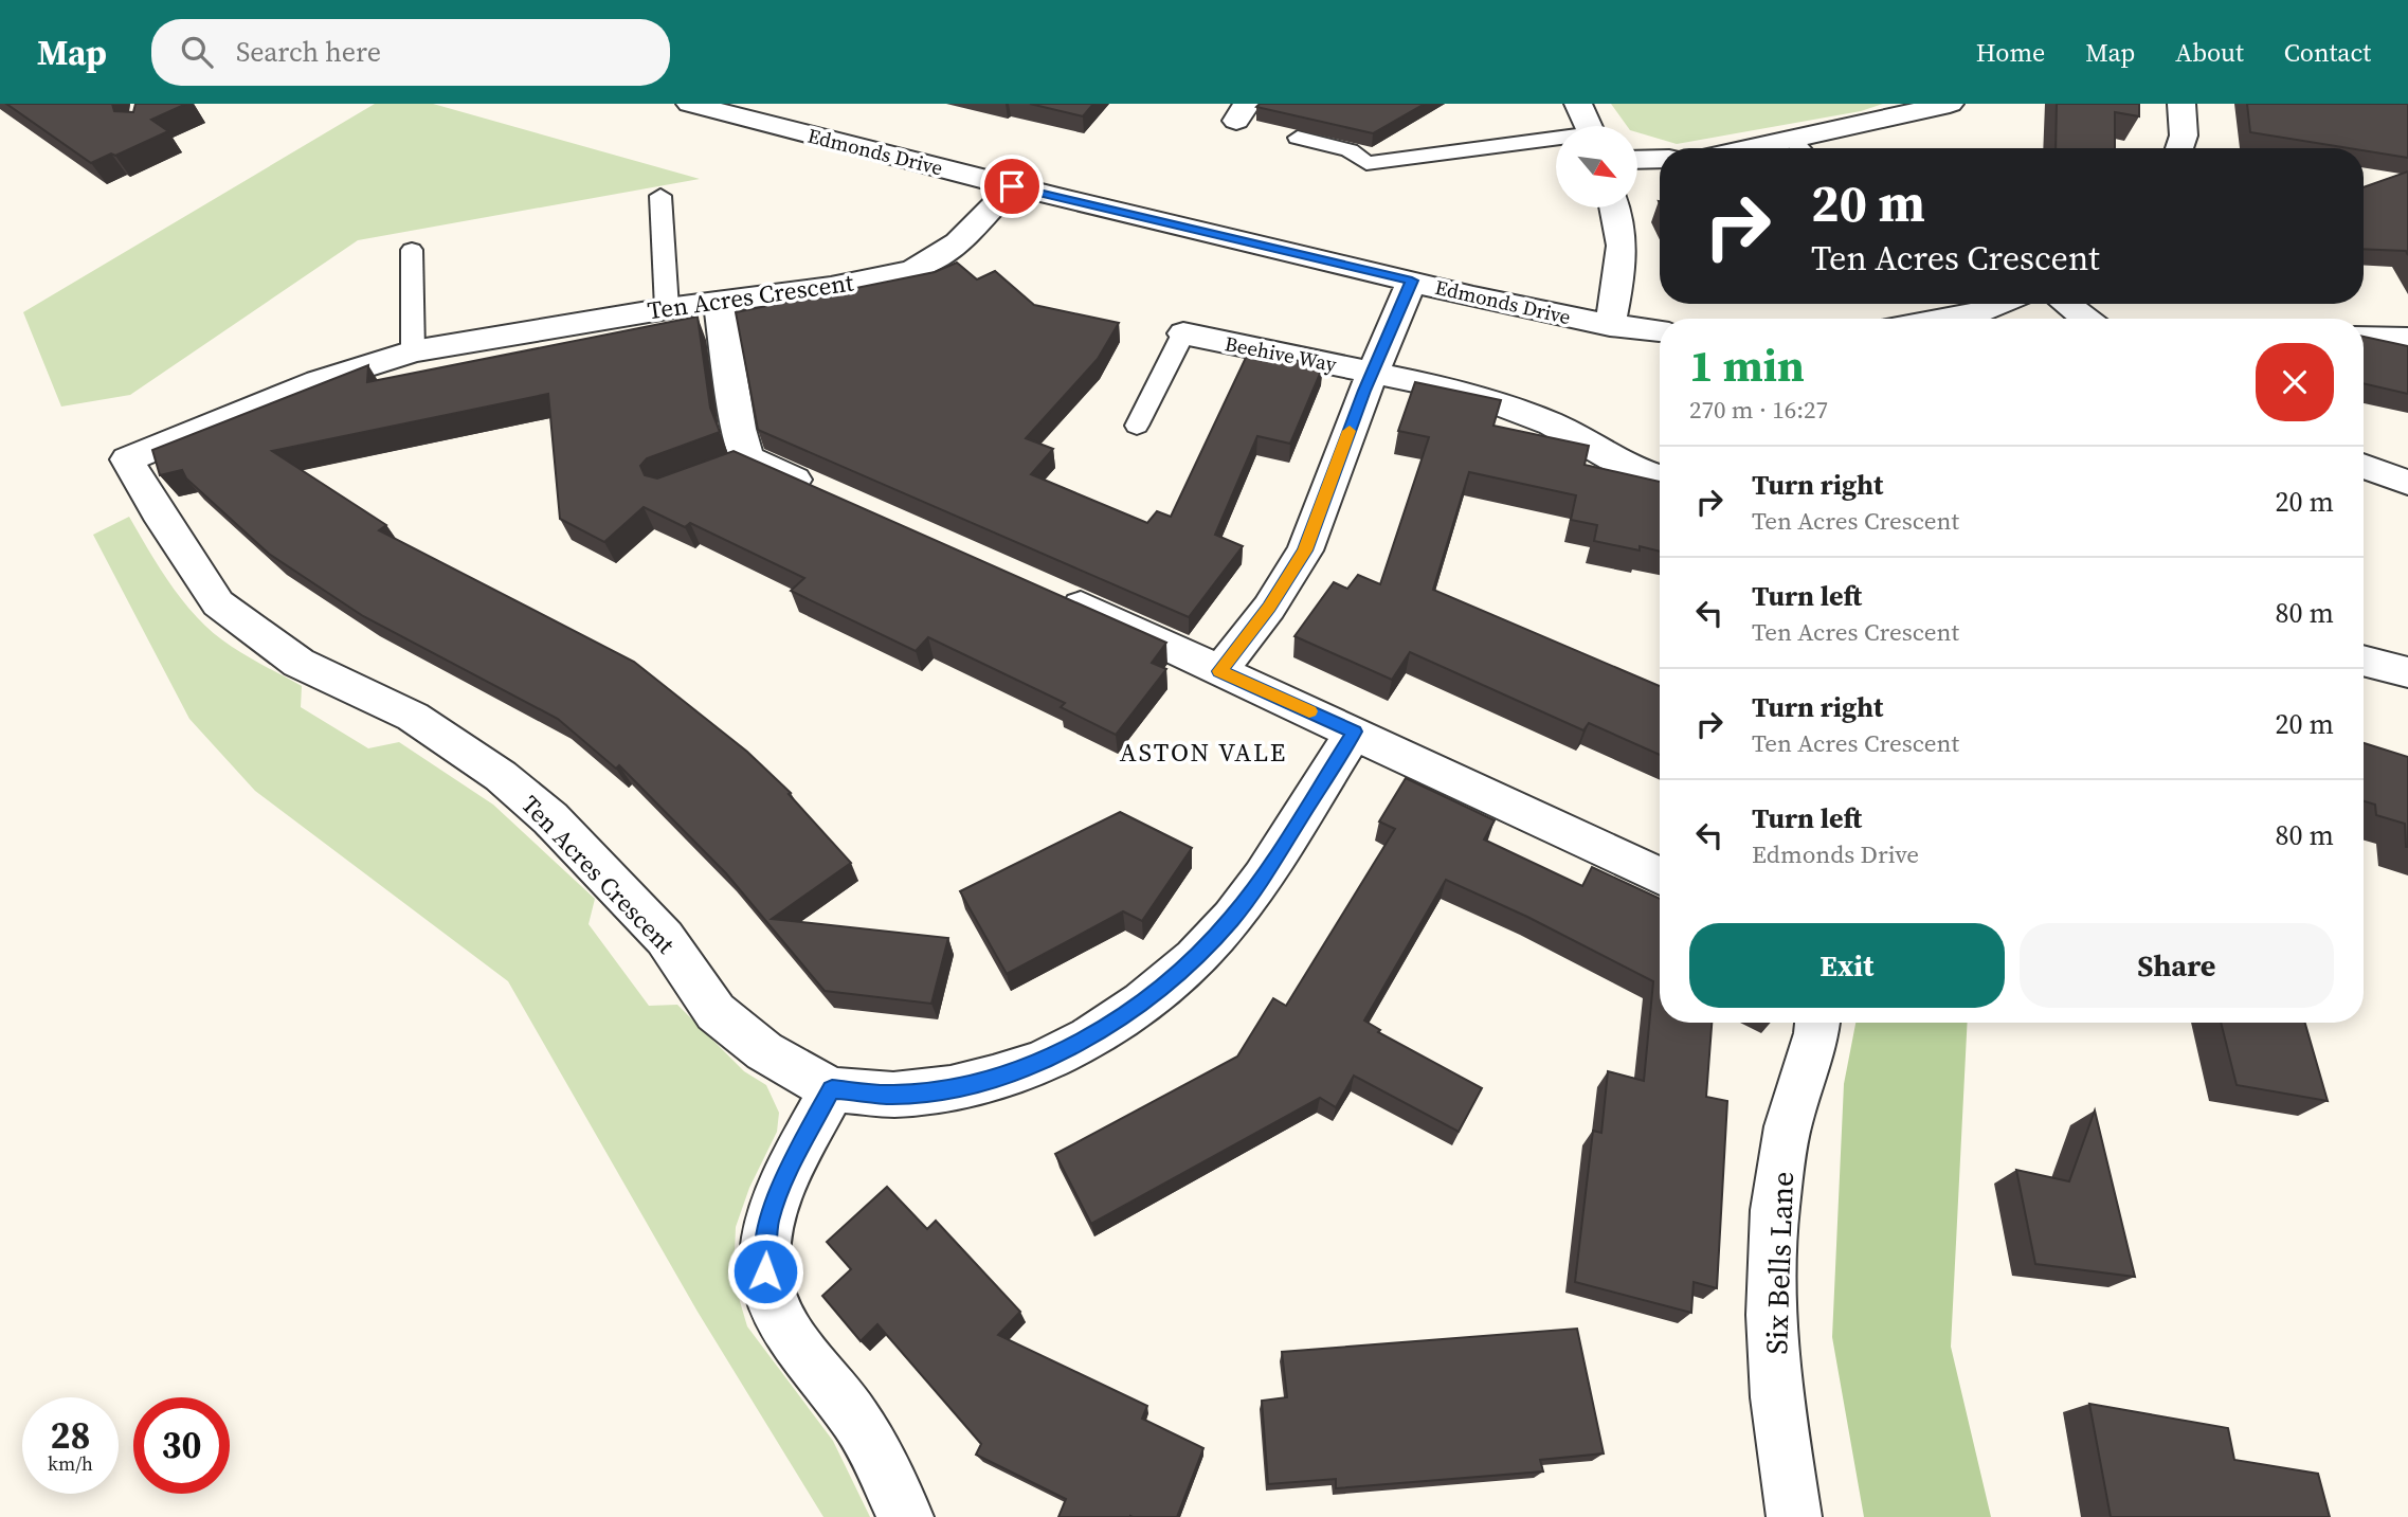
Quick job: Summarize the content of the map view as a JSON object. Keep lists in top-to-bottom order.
{
  "streets": {
    "street": [
      "Edmonds Drive",
      "Ten Acres Crescent",
      "Beehive Way",
      "Six Bells Lane"
    ]
  },
  "crossings": [
    ["Edmonds Drive", "Ten Acres Crescent"]
  ],
  "districts": ["ASTON VALE"],
  "north": "bottom right",
  "page": {
    "header": "Map",
    "search": "Search here",
    "nav": [
      "Home",
      "Map",
      "About",
      "Contact"
    ],
    "turn": ["20 m", "Ten Acres Crescent"],
    "heading": ["1 min", "270 m · 16:27"],
    "list": [
      {
        "name": "Turn right",
        "note": "Ten Acres Crescent",
        "value": "20 m"
      },
      {
        "name": "Turn left",
        "note": "Ten Acres Crescent",
        "value": "80 m"
      },
      {
        "name": "Turn right",
        "note": "Ten Acres Crescent",
        "value": "20 m"
      },
      {
        "name": "Turn left",
        "note": "Edmonds Drive",
        "value": "80 m"
      }
    ],
    "buttons": ["Exit", "Share"],
    "speed": "28 km/h",
    "limit": "30"
  }
}
